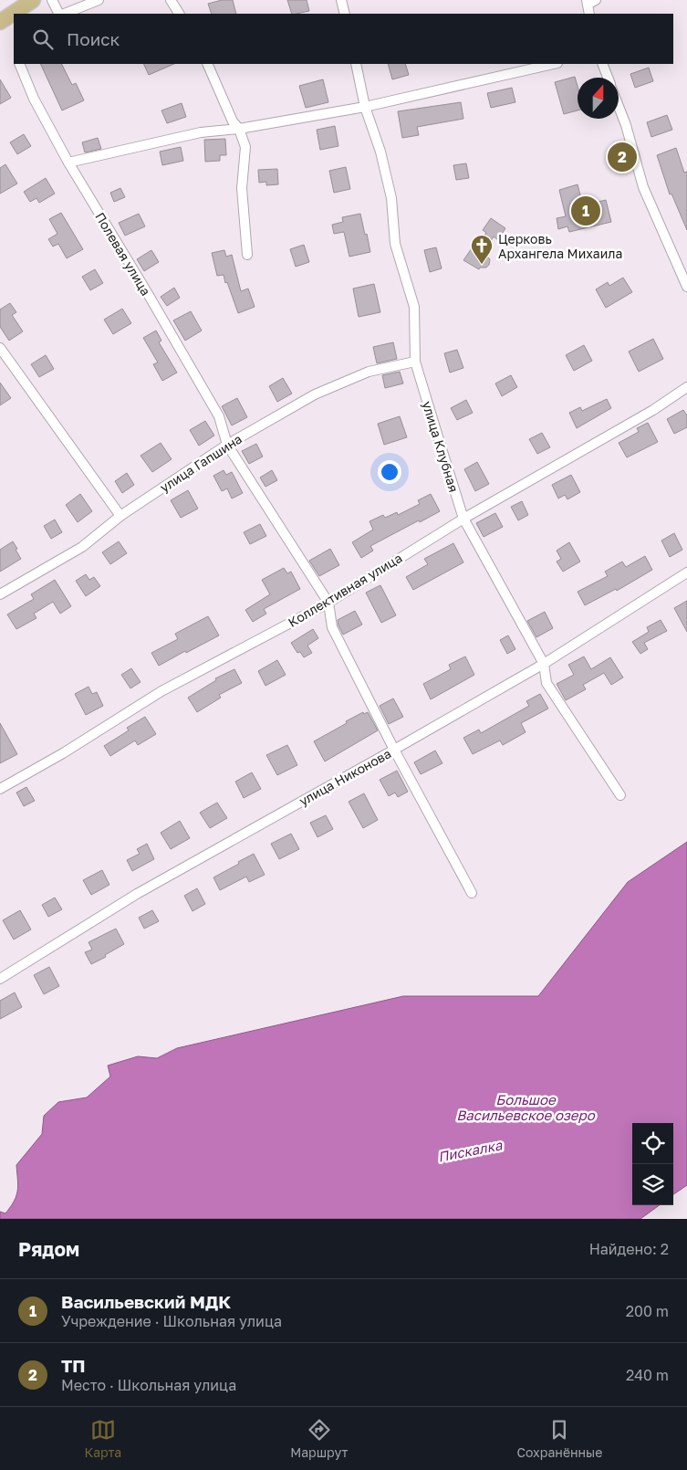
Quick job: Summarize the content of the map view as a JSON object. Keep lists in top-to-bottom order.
{
  "streets": {
    "street": [
      "Полевая улица",
      "улица Клубная",
      "улица Гапшина",
      "Коллективная улица",
      "улица Никонова"
    ]
  },
  "crossings": [
    ["Полевая улица", "улица Гапшина"],
    ["Полевая улица", "Коллективная улица"],
    ["улица Клубная", "улица Гапшина"],
    ["улица Клубная", "Коллективная улица"],
    ["улица Клубная", "улица Никонова"]
  ],
  "water": ["Большое Васильевское озеро", "Пискалка"],
  "places": {
    "church": ["Церковь Архангела Михаила"]
  },
  "north": "top",
  "page": {
    "search": "Поиск",
    "pins": ["2", "1"],
    "heading": ["Рядом", "Найдено: 2"],
    "list": [
      {
        "mark": "1",
        "name": "Васильевский МДК",
        "note": "Учреждение · Школьная улица",
        "value": "200 m"
      },
      {
        "mark": "2",
        "name": "ТП",
        "note": "Место · Школьная улица",
        "value": "240 m"
      }
    ],
    "nav": ["Карта", "Маршрут", "Сохранённые"]
  }
}
